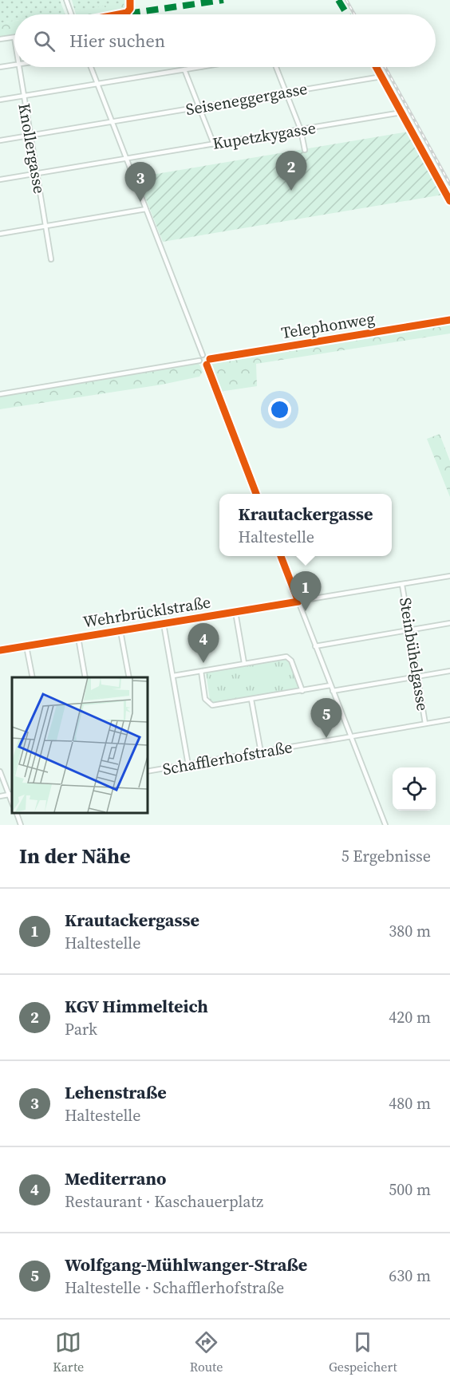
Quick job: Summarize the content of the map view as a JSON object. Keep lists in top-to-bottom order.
{
  "streets": {
    "street": [
      "Seiseneggergasse",
      "Kupetzkygasse",
      "Knollergasse",
      "Telephonweg",
      "Wehrbrücklstraße",
      "Steinbühelgasse",
      "Schafflerhofstraße"
    ]
  },
  "crossings": [
    ["Seiseneggergasse", "Knollergasse"],
    ["Kupetzkygasse", "Knollergasse"],
    ["Wehrbrücklstraße", "Steinbühelgasse"],
    ["Steinbühelgasse", "Schafflerhofstraße"]
  ],
  "page": {
    "search": "Hier suchen",
    "pins": [
      "2",
      "3",
      "1",
      "4",
      "5"
    ],
    "popup": ["Krautackergasse", "Haltestelle"],
    "heading": ["In der Nähe", "5 Ergebnisse"],
    "list": [
      {
        "mark": "1",
        "name": "Krautackergasse",
        "note": "Haltestelle",
        "value": "380 m"
      },
      {
        "mark": "2",
        "name": "KGV Himmelteich",
        "note": "Park",
        "value": "420 m"
      },
      {
        "mark": "3",
        "name": "Lehenstraße",
        "note": "Haltestelle",
        "value": "480 m"
      },
      {
        "mark": "4",
        "name": "Mediterrano",
        "note": "Restaurant · Kaschauerplatz",
        "value": "500 m"
      },
      {
        "mark": "5",
        "name": "Wolfgang-Mühlwanger-Straße",
        "note": "Haltestelle · Schafflerhofstraße",
        "value": "630 m"
      }
    ],
    "nav": ["Karte", "Route", "Gespeichert"]
  }
}
